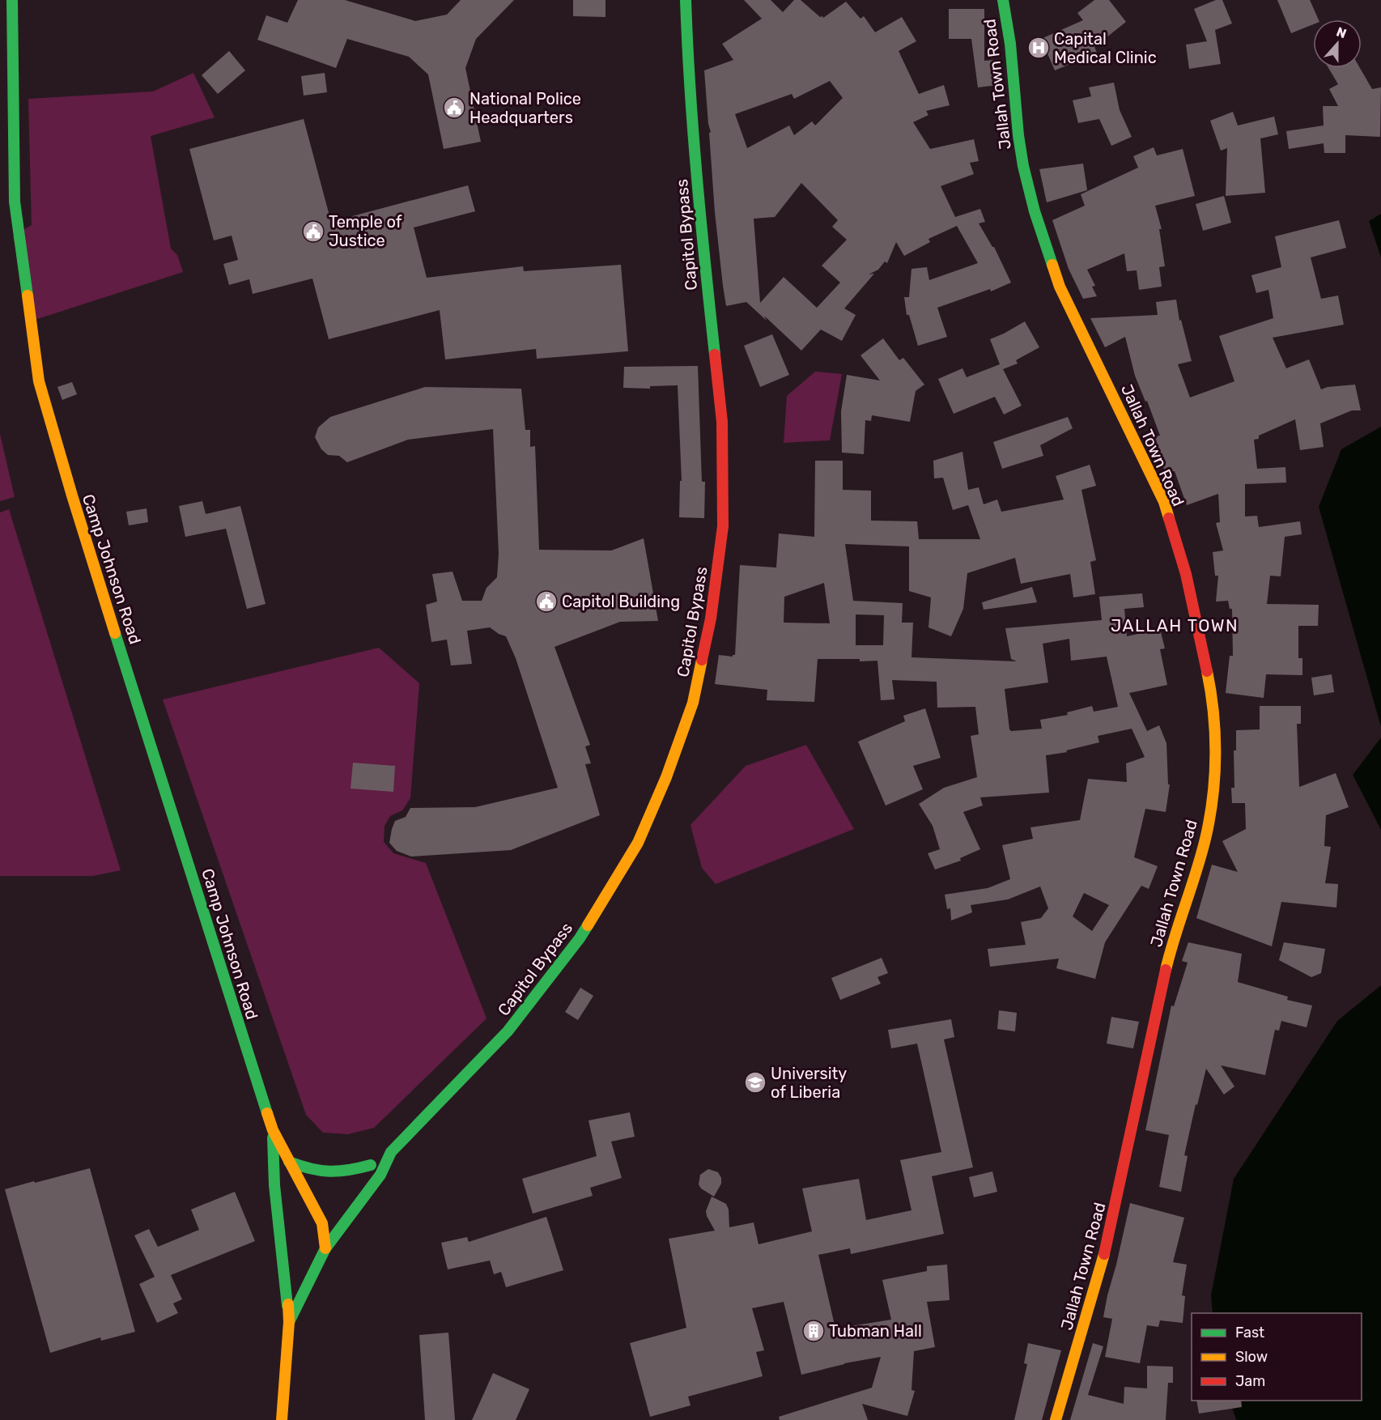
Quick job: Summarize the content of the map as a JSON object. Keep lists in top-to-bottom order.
{
  "streets": {
    "main road": ["Jallah Town Road", "Capitol Bypass", "Camp Johnson Road"]
  },
  "crossings": [
    ["Capitol Bypass", "Camp Johnson Road"]
  ],
  "districts": ["JALLAH TOWN"],
  "places": {
    "hospital": ["Capital Medical Clinic"],
    "public building": ["National Police Headquarters", "Temple of Justice", "Capitol Building"],
    "school or university": ["University of Liberia"],
    "building": ["Tubman Hall"]
  },
  "legend": ["Fast", "Slow", "Jam"],
  "north": "top"
}
